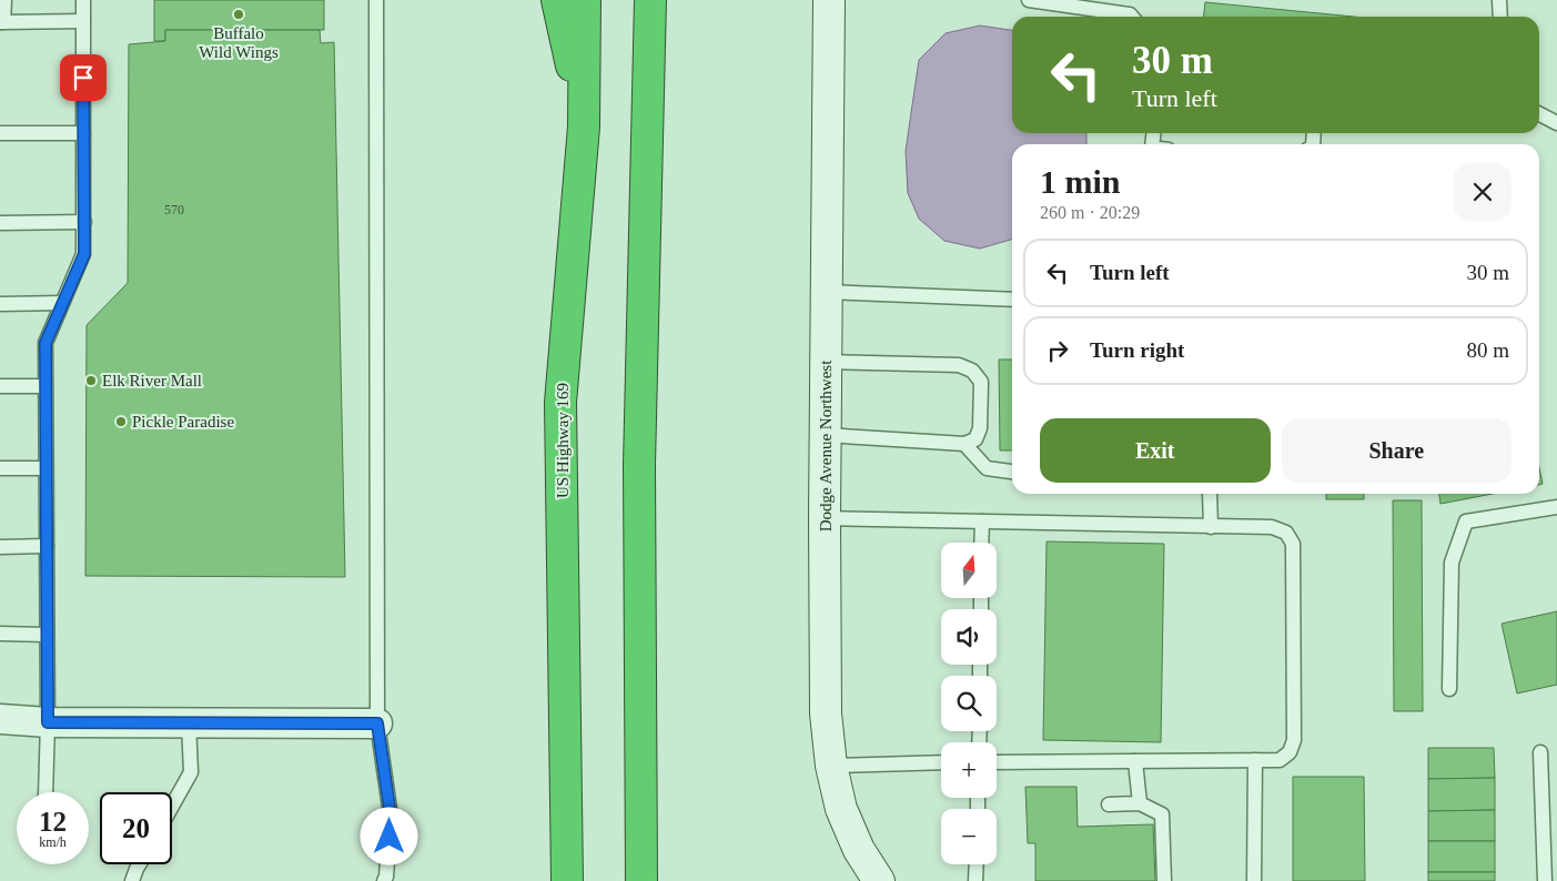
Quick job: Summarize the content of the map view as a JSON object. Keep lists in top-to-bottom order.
{
  "streets": {
    "highway": ["US Highway 169"],
    "street": ["Dodge Avenue Northwest"]
  },
  "places": ["Buffalo Wild Wings", "Elk River Mall", "Pickle Paradise"],
  "house_numbers": ["570"],
  "north": "top",
  "page": {
    "turn": ["30 m", "Turn left"],
    "heading": ["1 min", "260 m · 20:29"],
    "list": [
      {
        "name": "Turn left",
        "value": "30 m"
      },
      {
        "name": "Turn right",
        "value": "80 m"
      }
    ],
    "buttons": ["Exit", "Share"],
    "map_buttons": ["+", "−"],
    "speed": "12 km/h",
    "limit": "20"
  }
}
